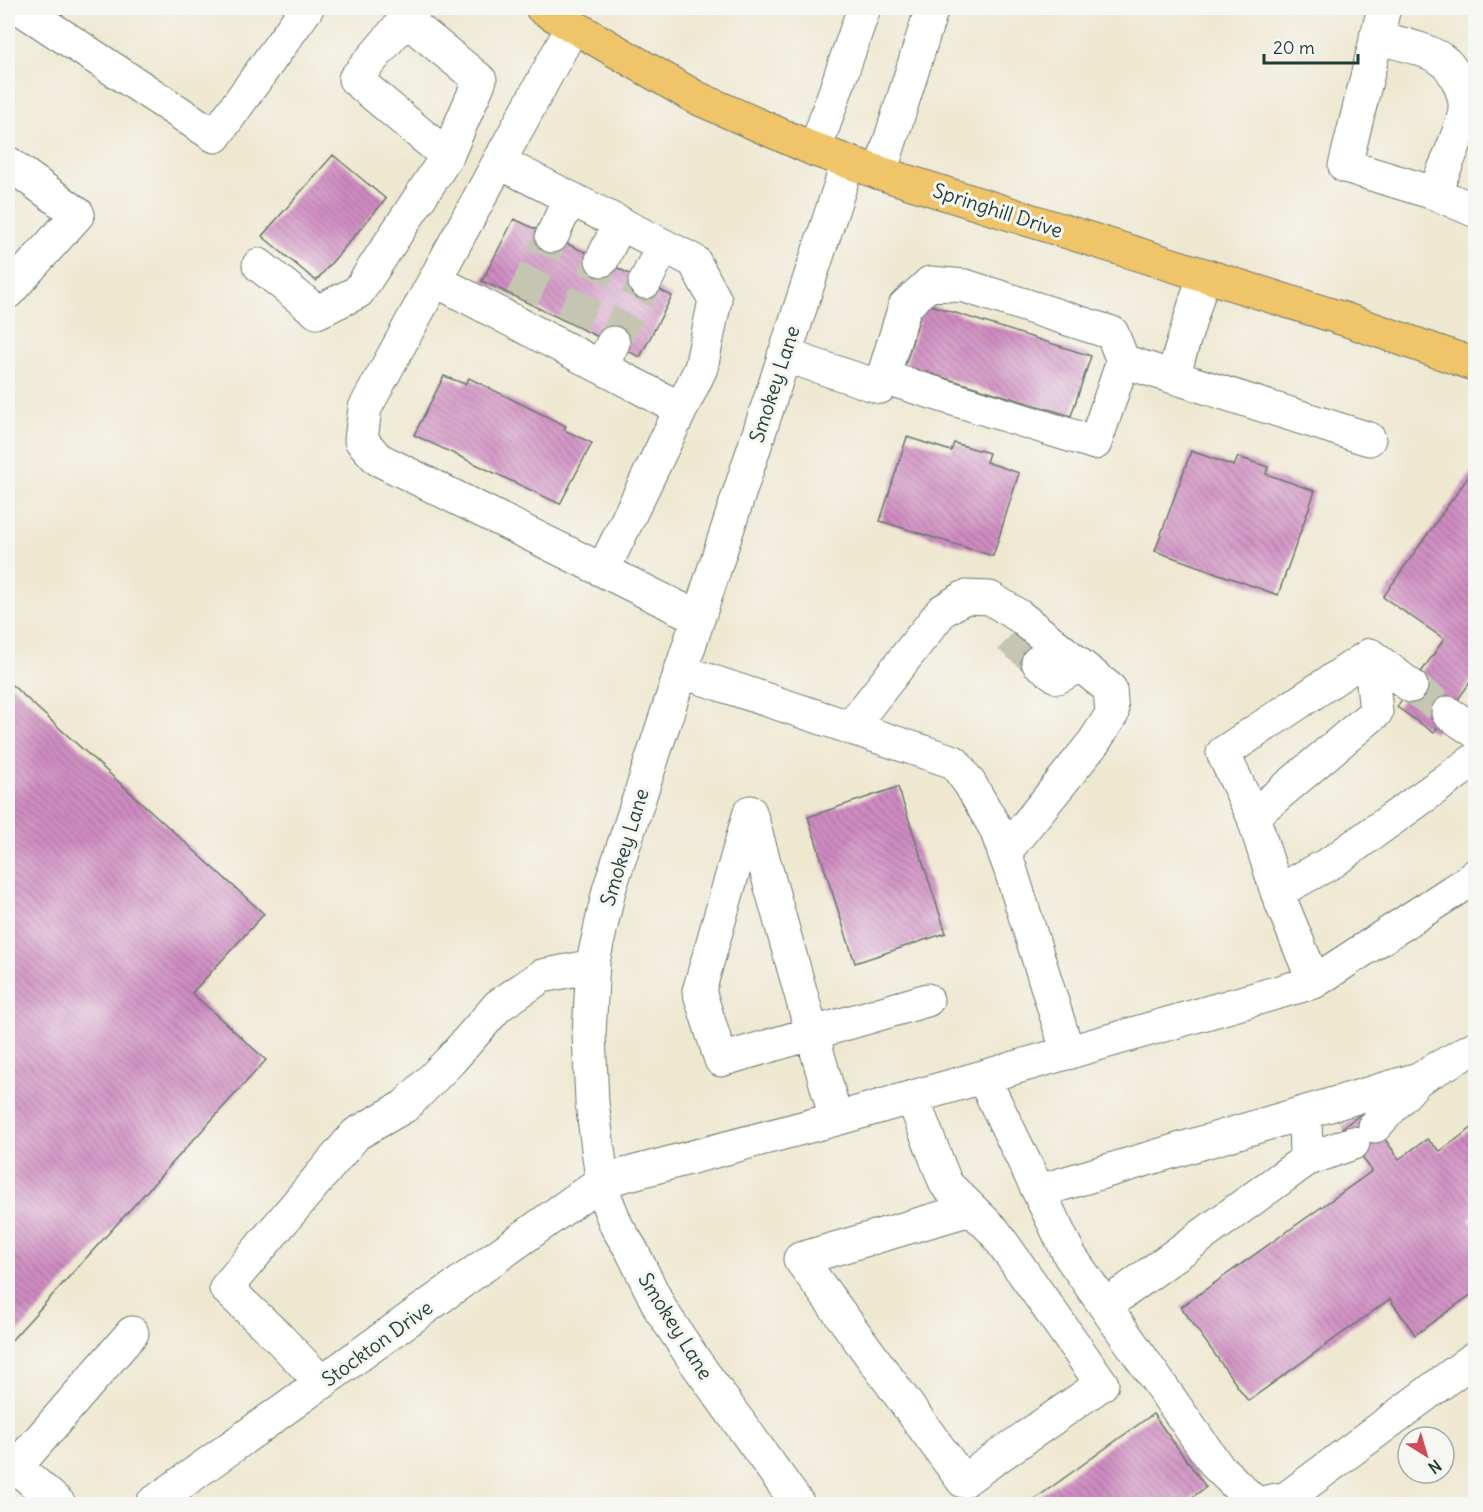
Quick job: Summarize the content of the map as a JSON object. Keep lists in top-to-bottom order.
{
  "streets": {
    "main road": ["Springhill Drive"],
    "street": ["Smokey Lane", "Stockton Drive"]
  },
  "crossings": [
    ["Springhill Drive", "Smokey Lane"],
    ["Smokey Lane", "Stockton Drive"]
  ],
  "scale_bar": "20 m",
  "north": "bottom right"
}
